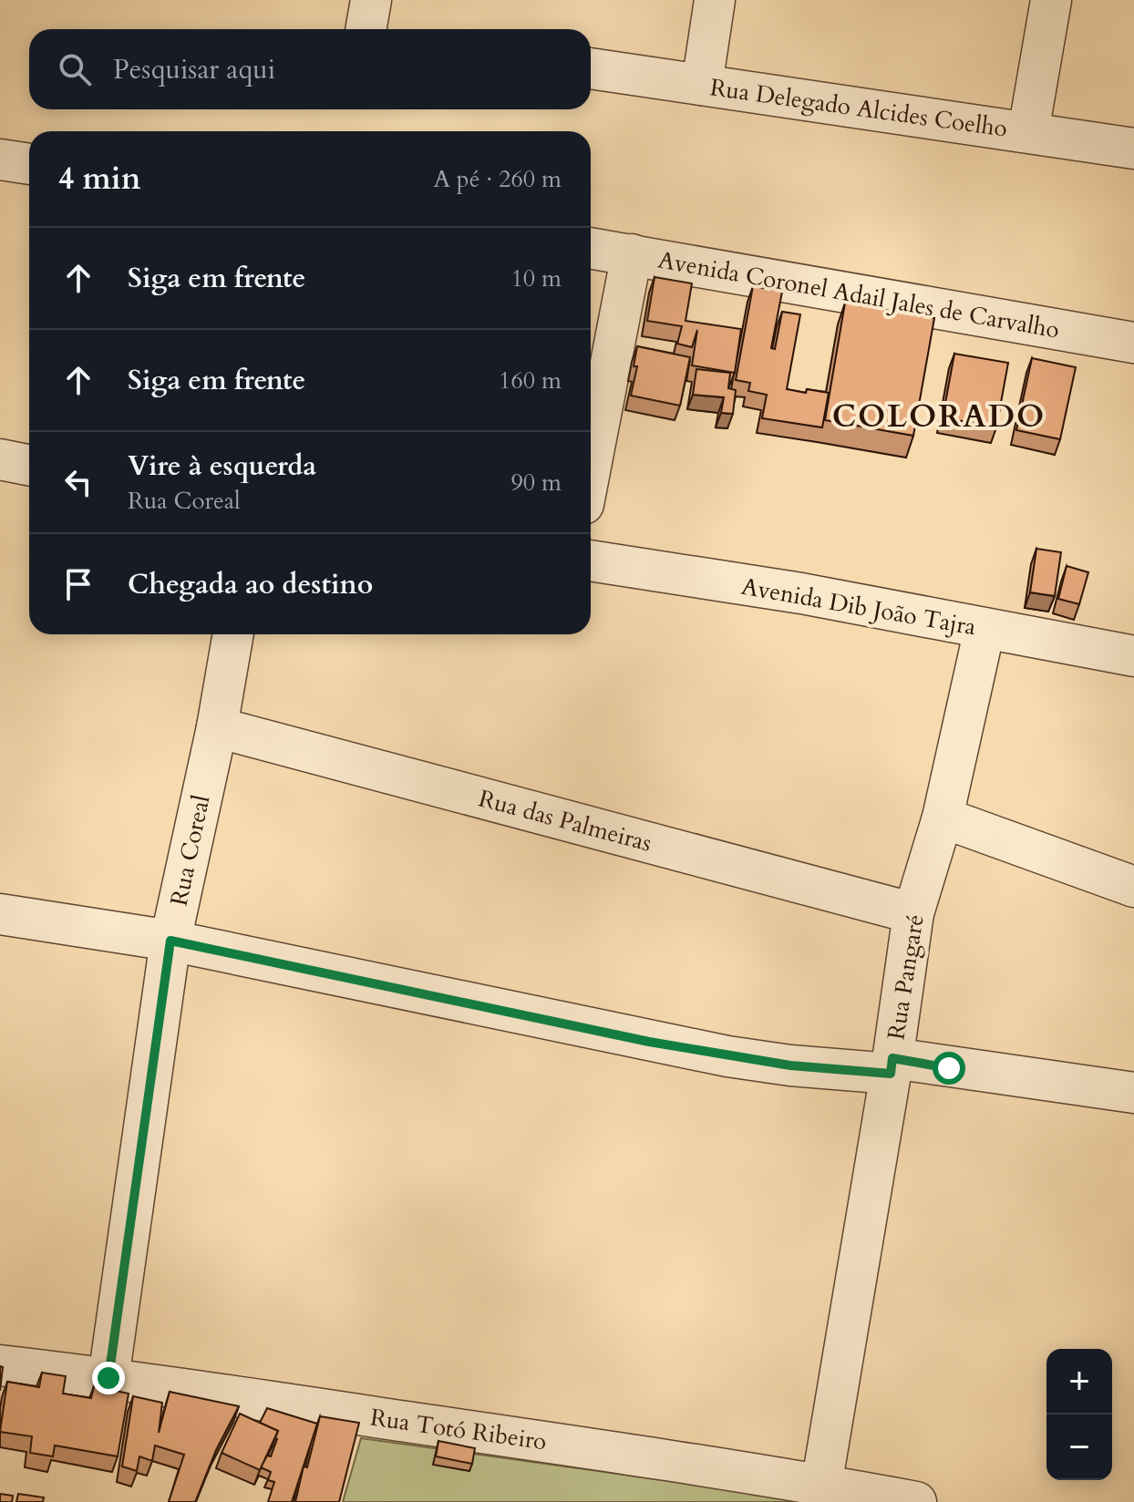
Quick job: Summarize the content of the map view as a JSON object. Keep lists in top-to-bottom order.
{
  "streets": {
    "street": [
      "Rua Delegado Alcides Coelho",
      "Avenida Coronel Adail Jales de Carvalho",
      "Avenida Dib João Tajra",
      "Rua das Palmeiras",
      "Rua Coreal",
      "Rua Pangaré",
      "Rua Totó Ribeiro"
    ]
  },
  "crossings": [
    ["Avenida Dib João Tajra", "Rua Pangaré"],
    ["Rua das Palmeiras", "Rua Coreal"],
    ["Rua das Palmeiras", "Rua Pangaré"],
    ["Rua Coreal", "Rua Totó Ribeiro"],
    ["Rua Pangaré", "Rua Totó Ribeiro"]
  ],
  "districts": ["COLORADO"],
  "page": {
    "search": "Pesquisar aqui",
    "heading": ["4 min", "A pé · 260 m"],
    "list": [
      ["Siga em frente", "10 m"],
      ["Siga em frente", "160 m"],
      ["Vire à esquerda", "Rua Coreal", "90 m"],
      "Chegada ao destino"
    ],
    "map_buttons": ["+", "−"]
  }
}
